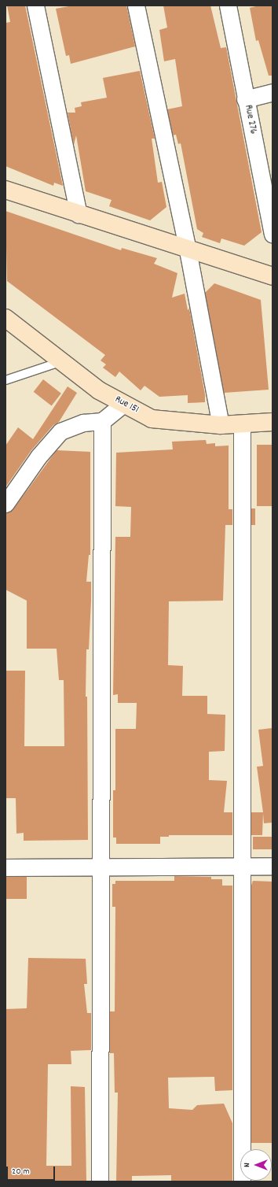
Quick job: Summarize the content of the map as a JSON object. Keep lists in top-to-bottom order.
{
  "streets": {
    "main road": ["Rue 151"],
    "street": ["Rue 276"]
  },
  "scale_bar": "20 m",
  "north": "left"
}
